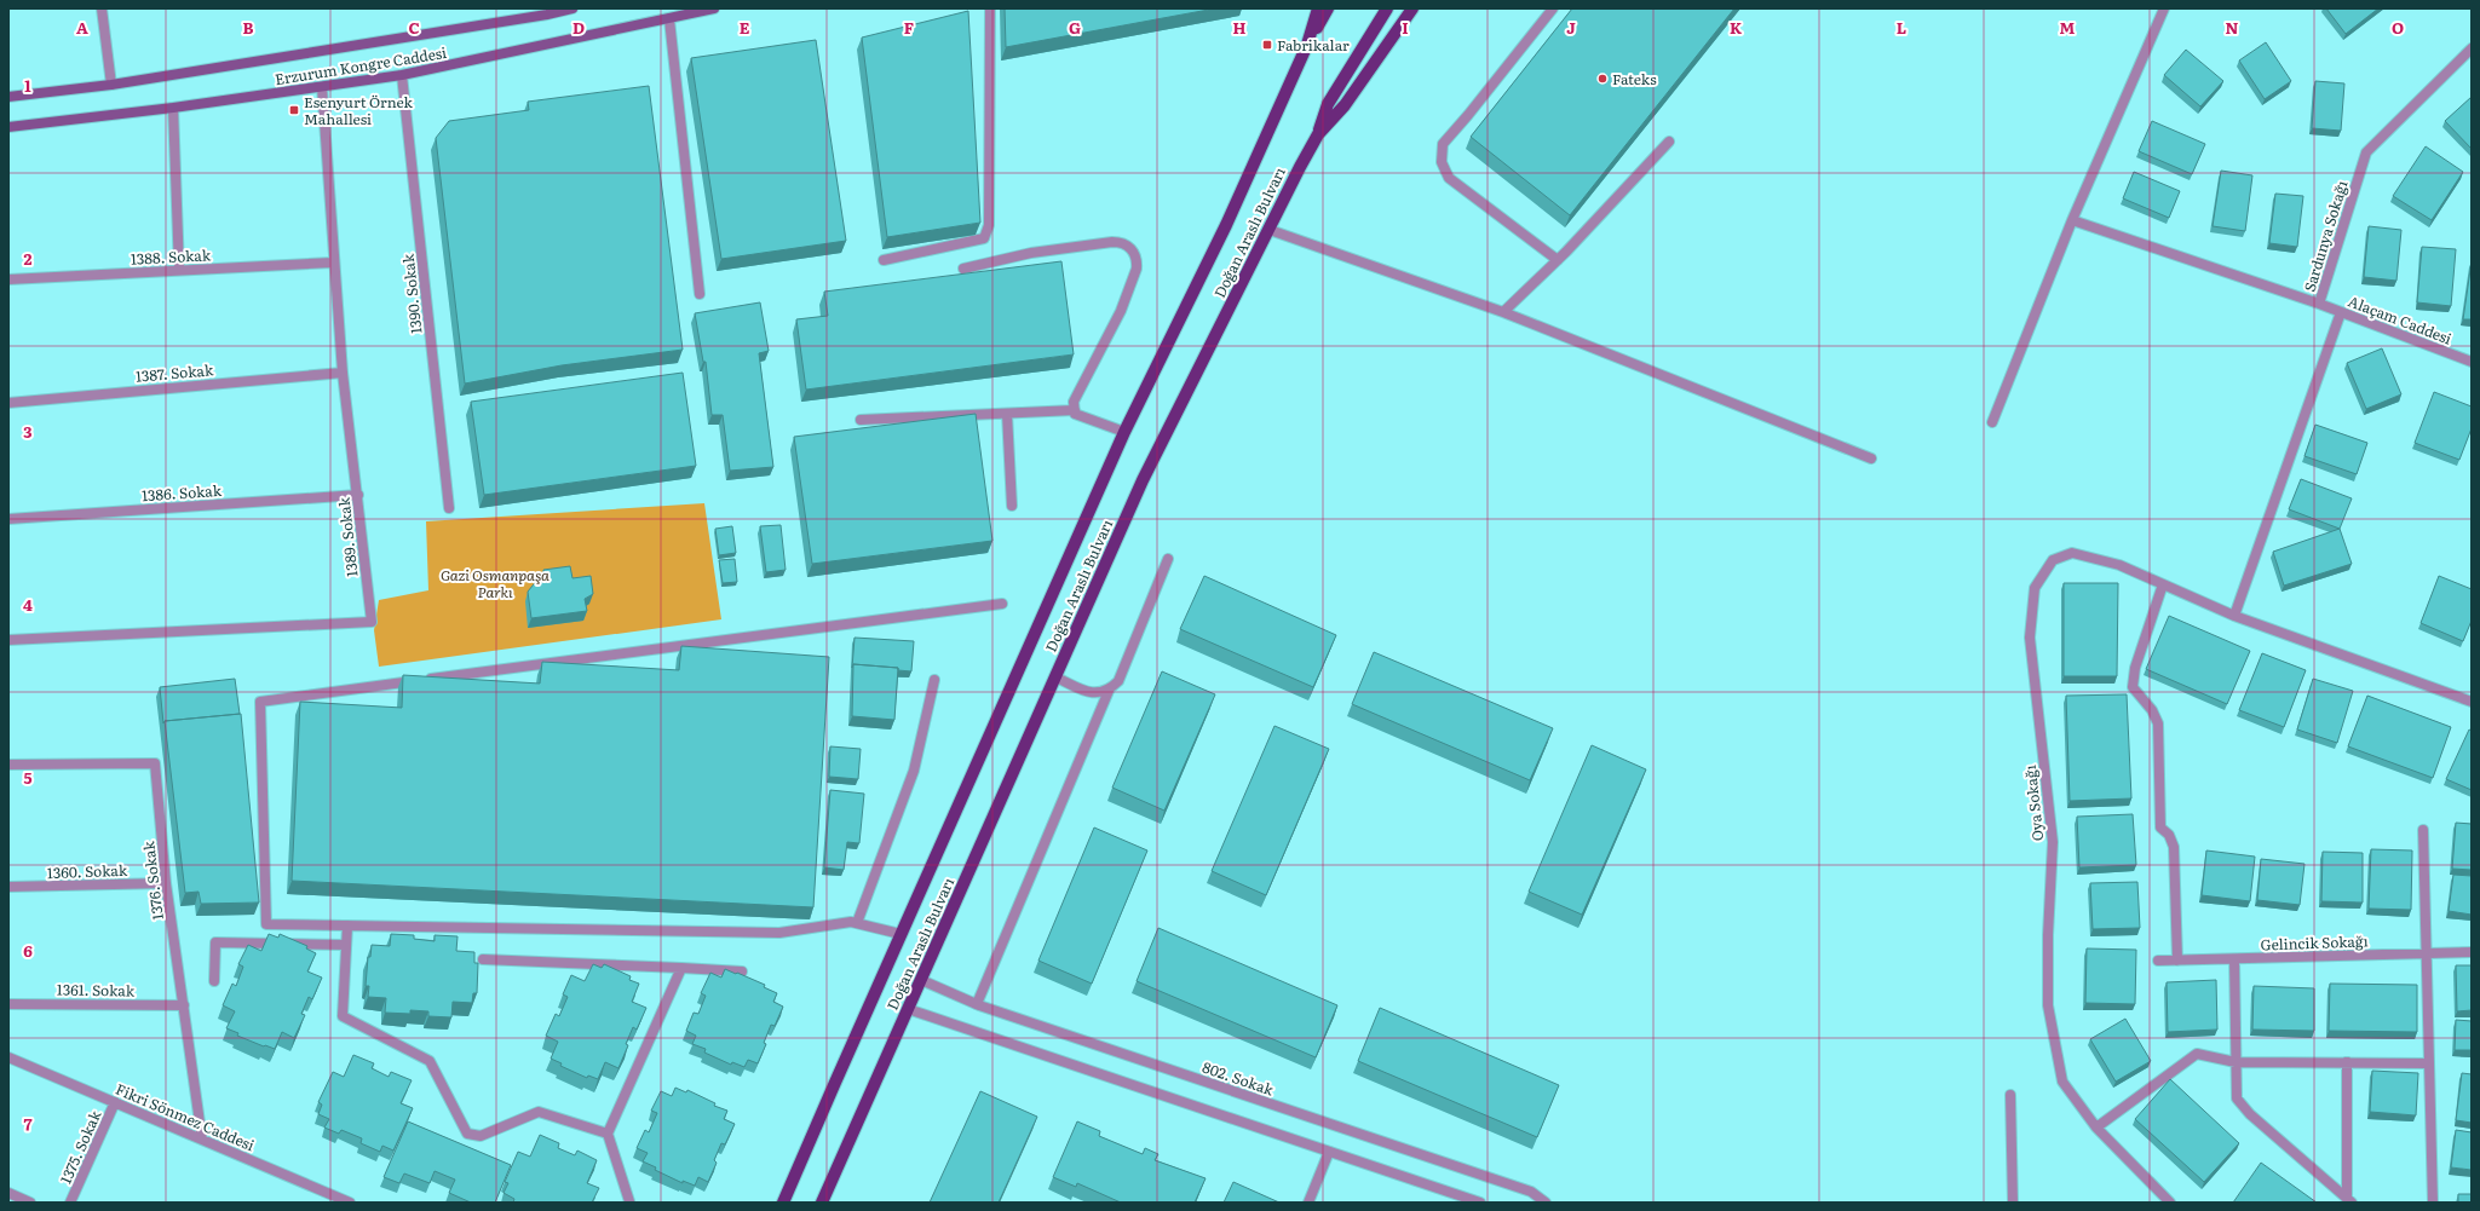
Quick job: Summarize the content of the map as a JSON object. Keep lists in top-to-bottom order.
{
  "streets": {
    "main road": ["Erzurum Kongre Caddesi", "Doğan Araslı Bulvarı"],
    "street": [
      "Sardunya Sokağı",
      "1388. Sokak",
      "1390. Sokak",
      "Alaçam Caddesi",
      "1387. Sokak",
      "1386. Sokak",
      "1389. Sokak",
      "Oya Sokağı",
      "1360. Sokak",
      "1376. Sokak",
      "Gelincik Sokağı",
      "1361. Sokak",
      "802. Sokak",
      "Fikri Sönmez Caddesi",
      "1375. Sokak"
    ]
  },
  "crossings": [
    ["Erzurum Kongre Caddesi", "1390. Sokak"],
    ["Erzurum Kongre Caddesi", "1389. Sokak"],
    ["Doğan Araslı Bulvarı", "802. Sokak"],
    ["Sardunya Sokağı", "Alaçam Caddesi"],
    ["1388. Sokak", "1389. Sokak"],
    ["1387. Sokak", "1389. Sokak"],
    ["1386. Sokak", "1389. Sokak"],
    ["1360. Sokak", "1376. Sokak"],
    ["1376. Sokak", "1361. Sokak"],
    ["1376. Sokak", "Fikri Sönmez Caddesi"],
    ["Fikri Sönmez Caddesi", "1375. Sokak"]
  ],
  "parks": ["Gazi Osmanpaşa Parkı"],
  "places": {
    "transit": ["Fabrikalar", "Esenyurt Örnek Mahallesi"],
    "other": ["Fateks"]
  },
  "grid": {
    "columns": [
      "A",
      "B",
      "C",
      "D",
      "E",
      "F",
      "G",
      "H",
      "I",
      "J",
      "K",
      "L",
      "M",
      "N",
      "O"
    ],
    "rows": [
      "1",
      "2",
      "3",
      "4",
      "5",
      "6",
      "7"
    ]
  }
}
